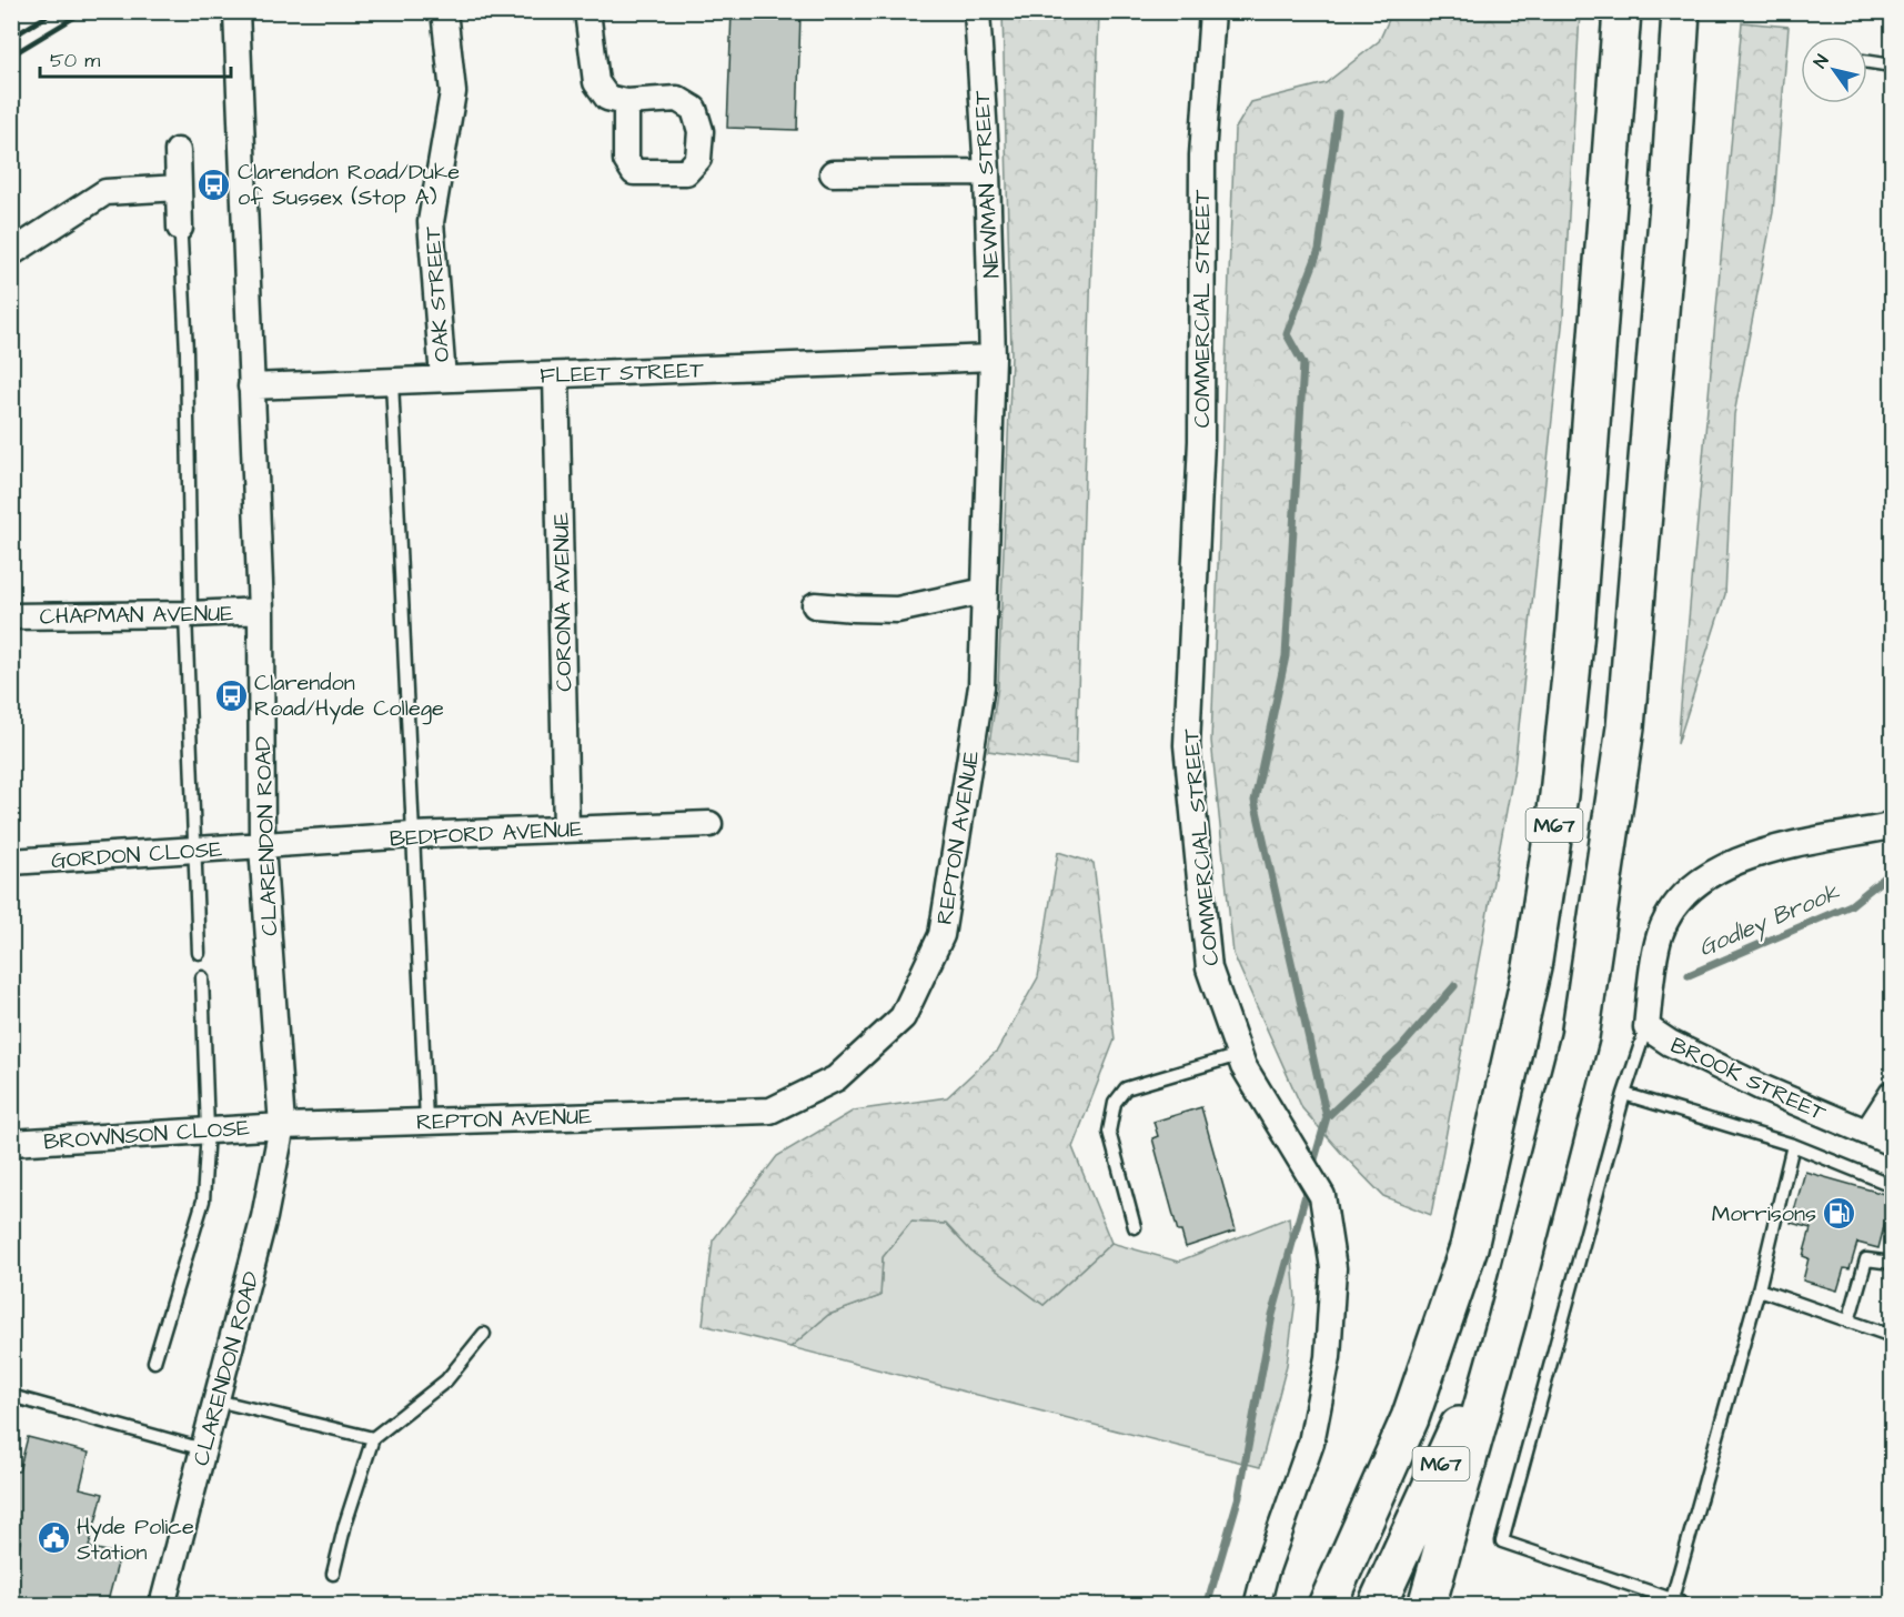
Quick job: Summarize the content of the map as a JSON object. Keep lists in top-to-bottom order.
{
  "streets": {
    "highway": ["M67"],
    "street": [
      "NEWMAN STREET",
      "OAK STREET",
      "COMMERCIAL STREET",
      "FLEET STREET",
      "CORONA AVENUE",
      "CHAPMAN AVENUE",
      "BEDFORD AVENUE",
      "CLARENDON ROAD",
      "REPTON AVENUE",
      "GORDON CLOSE",
      "BROOK STREET",
      "BROWNSON CLOSE"
    ]
  },
  "crossings": [
    ["NEWMAN STREET", "FLEET STREET"],
    ["NEWMAN STREET", "REPTON AVENUE"],
    ["OAK STREET", "FLEET STREET"],
    ["FLEET STREET", "CORONA AVENUE"],
    ["FLEET STREET", "CLARENDON ROAD"],
    ["FLEET STREET", "REPTON AVENUE"],
    ["CORONA AVENUE", "BEDFORD AVENUE"],
    ["CHAPMAN AVENUE", "CLARENDON ROAD"],
    ["BEDFORD AVENUE", "CLARENDON ROAD"],
    ["BEDFORD AVENUE", "GORDON CLOSE"],
    ["CLARENDON ROAD", "REPTON AVENUE"],
    ["CLARENDON ROAD", "GORDON CLOSE"],
    ["CLARENDON ROAD", "BROWNSON CLOSE"],
    ["REPTON AVENUE", "BROWNSON CLOSE"]
  ],
  "water": ["Godley Brook"],
  "places": {
    "bus stop": ["Clarendon Road/Duke of Sussex (Stop A)", "Clarendon Road/Hyde College"],
    "fuel station": ["Morrisons"],
    "public building": ["Hyde Police Station"]
  },
  "scale_bar": "50 m",
  "north": "top left"
}
